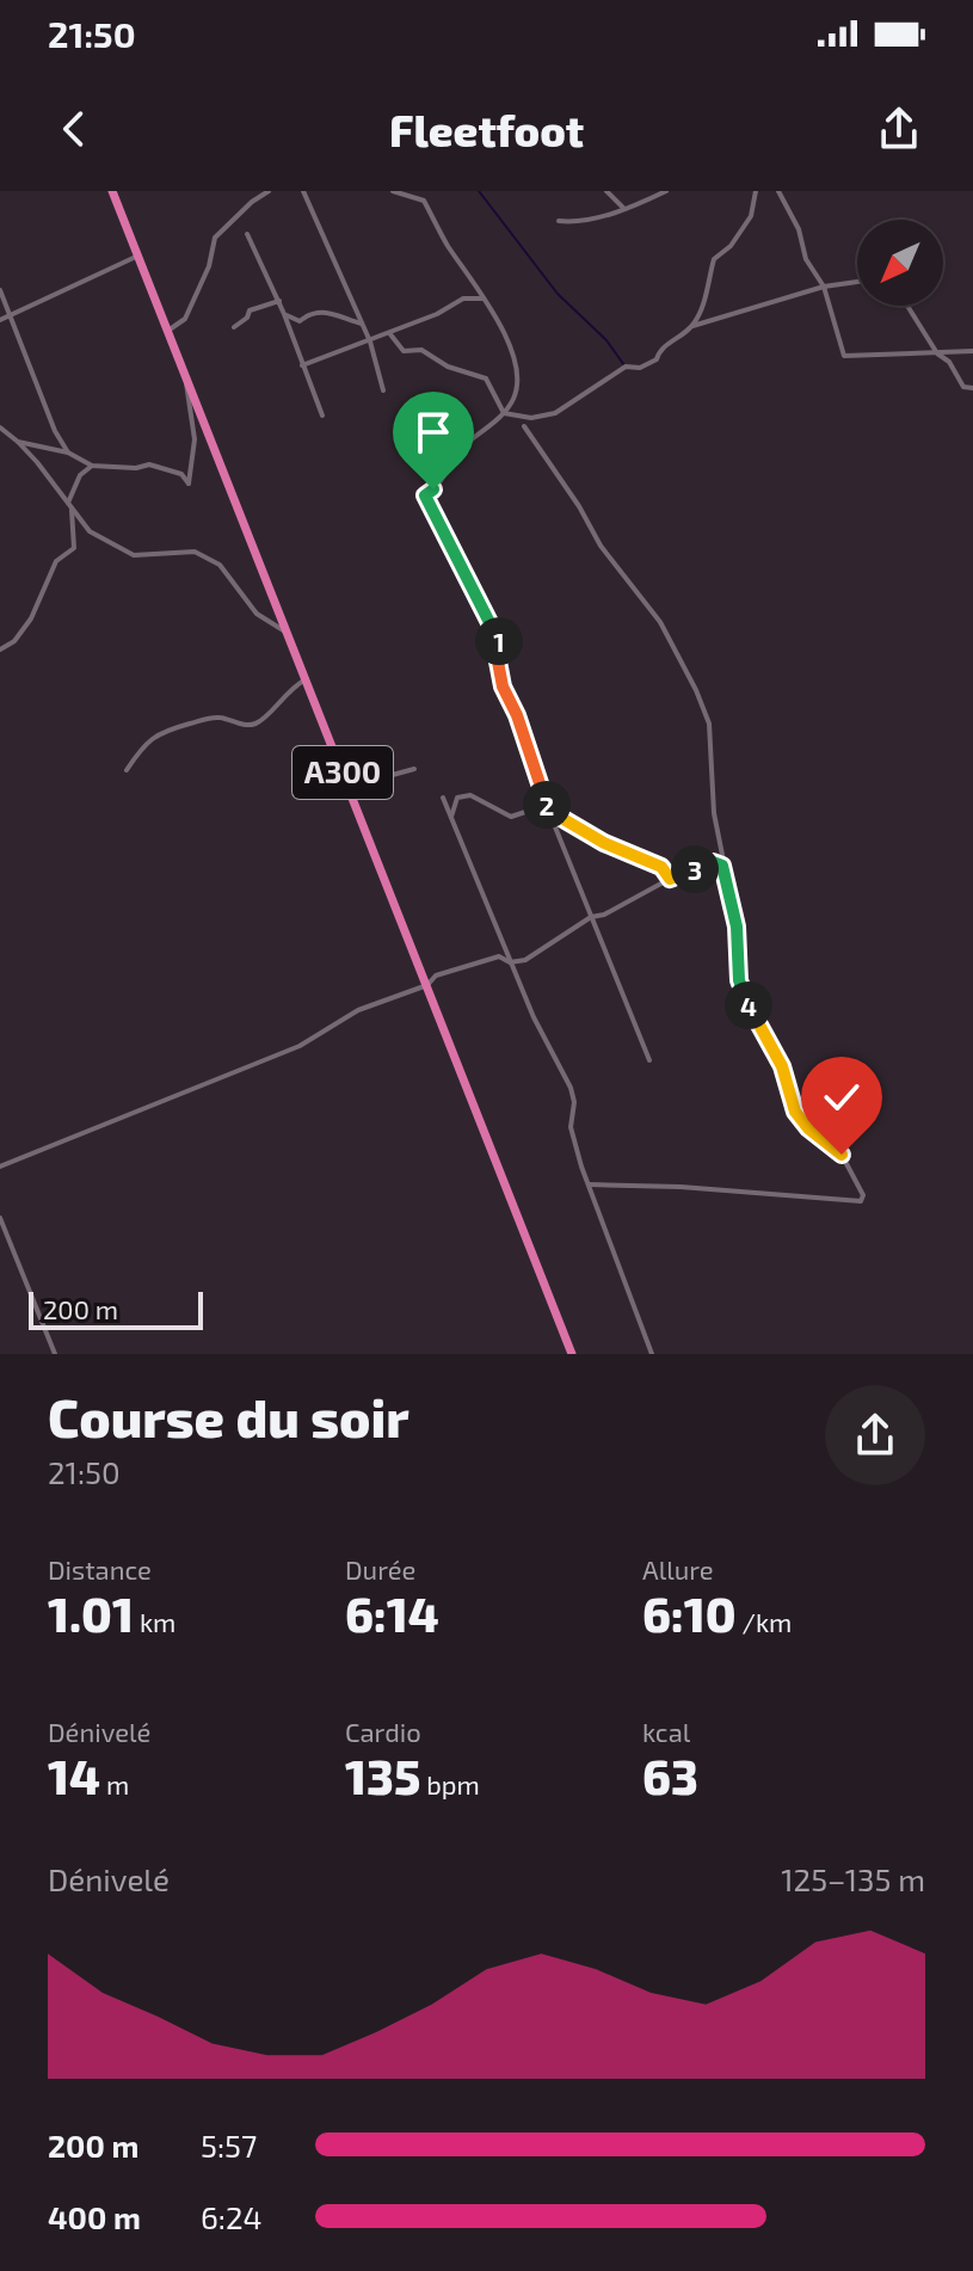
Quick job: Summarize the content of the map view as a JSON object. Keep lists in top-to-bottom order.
{
  "streets": {
    "highway": ["A300"]
  },
  "scale_bar": "200 m",
  "north": "bottom left",
  "page": {
    "status": "21:50",
    "header": "Fleetfoot",
    "pins": [
      "1",
      "2",
      "3",
      "4"
    ],
    "scale": "200 m",
    "heading": ["Course du soir", "21:50"],
    "stats": [
      ["Distance", "1.01 km"],
      ["Durée", "6:14"],
      ["Allure", "6:10 /km"],
      ["Dénivelé", "14 m"],
      ["Cardio", "135 bpm"],
      ["kcal", "63"]
    ],
    "chart": ["Dénivelé", "125–135 m"],
    "list": [
      {
        "name": "200 m",
        "note": "5:57"
      },
      {
        "name": "400 m",
        "note": "6:24"
      }
    ]
  }
}
